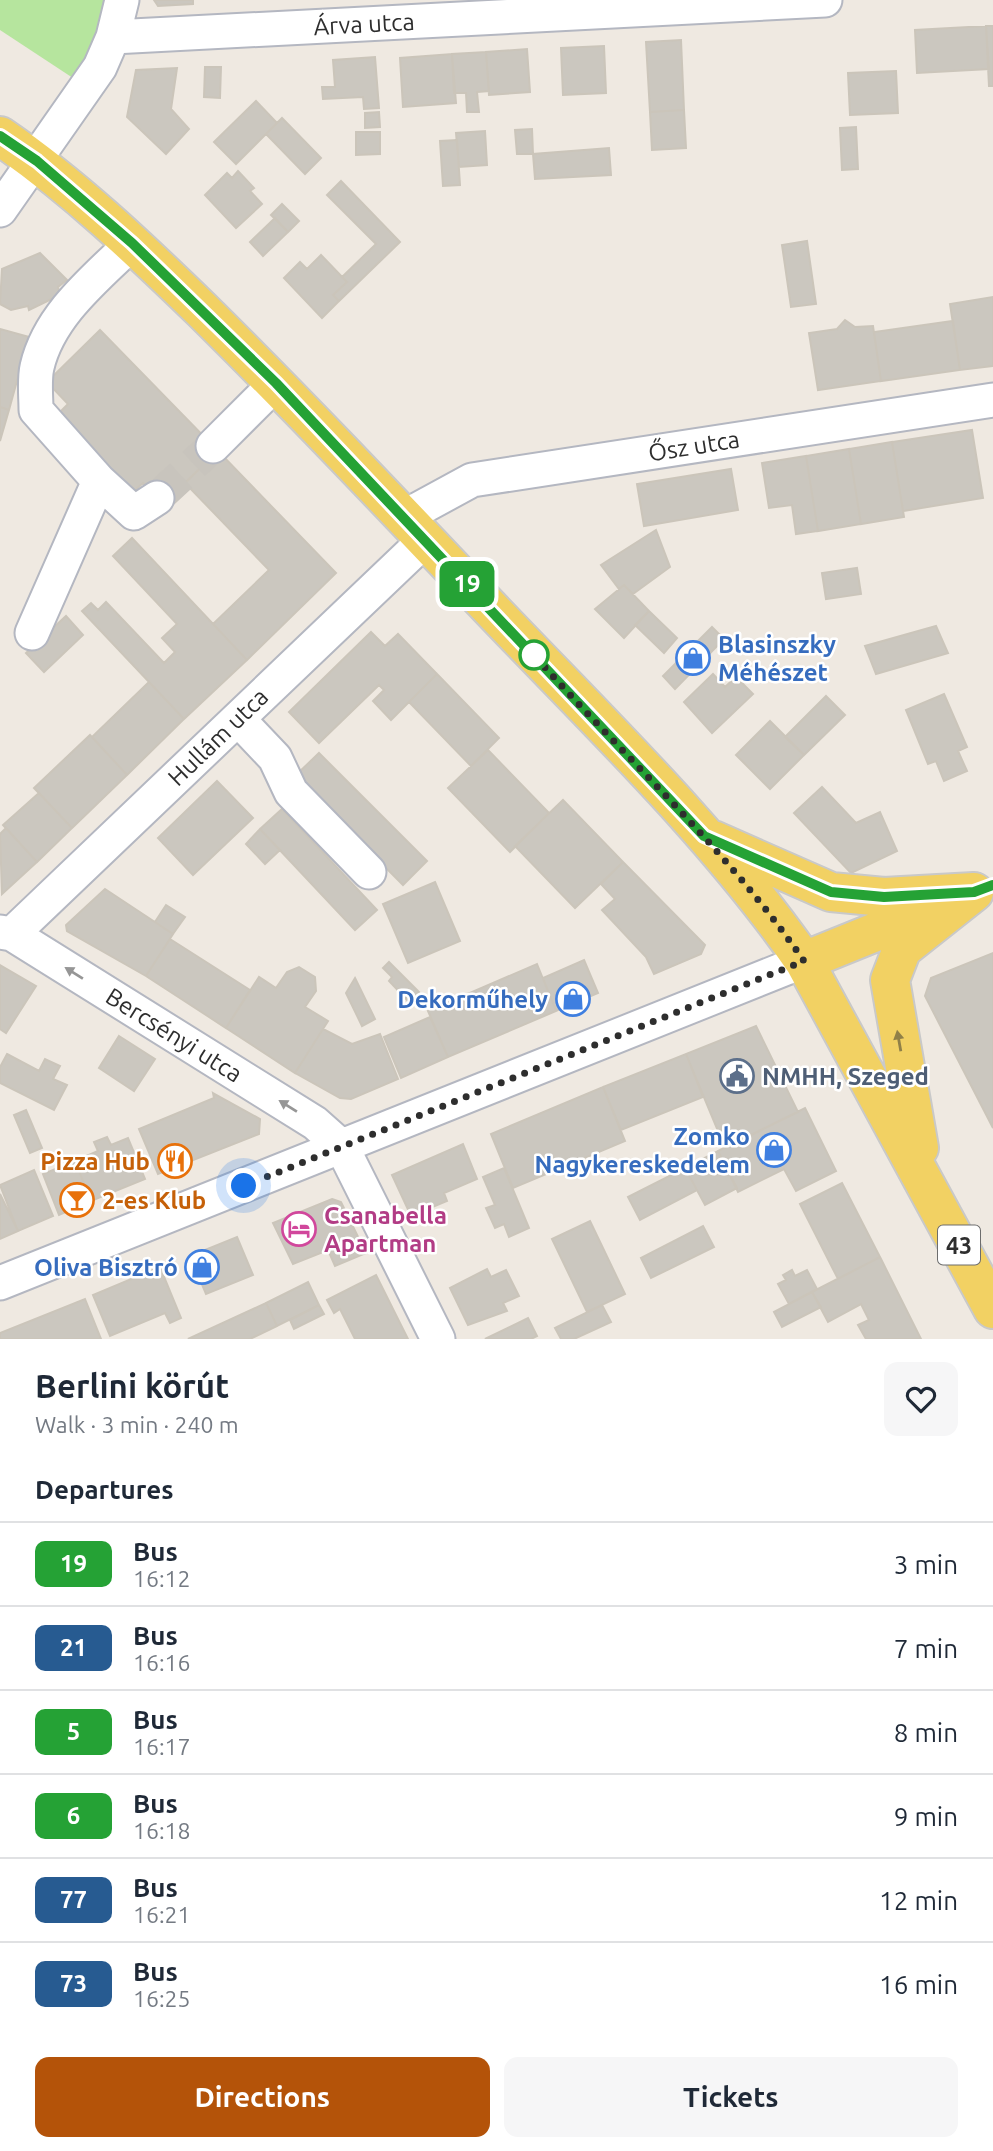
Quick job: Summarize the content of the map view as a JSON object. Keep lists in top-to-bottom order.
{
  "streets": {
    "main road": ["43"],
    "street": [
      "Árva utca",
      "Ősz utca",
      "Hullám utca",
      "Bercsényi utca"
    ]
  },
  "crossings": [
    ["Ősz utca", "Hullám utca"],
    ["Ősz utca", "43"],
    ["Hullám utca", "Bercsényi utca"],
    ["Hullám utca", "43"]
  ],
  "places": {
    "shop": [
      "Blasinszky Méhészet",
      "Dekorműhely",
      "Zomko Nagykereskedelem",
      "Oliva Bisztró"
    ],
    "public building": ["NMHH, Szeged"],
    "restaurant": ["Pizza Hub"],
    "bar": ["2-es Klub"],
    "hotel": ["Csanabella Apartman"]
  },
  "lines": ["bus line 19"],
  "page": {
    "on_map": "19",
    "heading": [
      ["Berlini körút", "Walk · 3 min · 240 m"],
      "Departures"
    ],
    "list": [
      {
        "mark": "19",
        "name": "Bus",
        "note": "16:12",
        "value": "3 min"
      },
      {
        "mark": "21",
        "name": "Bus",
        "note": "16:16",
        "value": "7 min"
      },
      {
        "mark": "5",
        "name": "Bus",
        "note": "16:17",
        "value": "8 min"
      },
      {
        "mark": "6",
        "name": "Bus",
        "note": "16:18",
        "value": "9 min"
      },
      {
        "mark": "77",
        "name": "Bus",
        "note": "16:21",
        "value": "12 min"
      },
      {
        "mark": "73",
        "name": "Bus",
        "note": "16:25",
        "value": "16 min"
      }
    ],
    "buttons": ["Directions", "Tickets"]
  }
}
